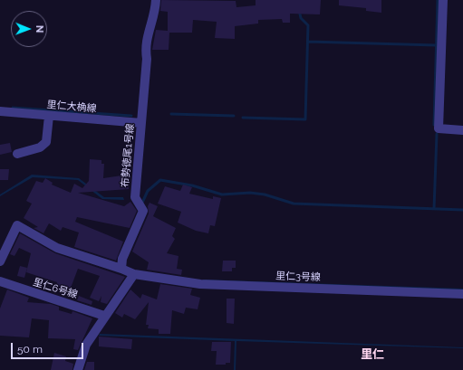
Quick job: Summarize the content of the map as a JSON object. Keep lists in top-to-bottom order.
{
  "streets": {
    "street": [
      "里仁大桷線",
      "布勢徳尾1号線",
      "里仁3号線",
      "里仁6号線"
    ]
  },
  "crossings": [
    ["里仁大桷線", "布勢徳尾1号線"]
  ],
  "districts": ["里仁"],
  "scale_bar": "50 m",
  "north": "right"
}
